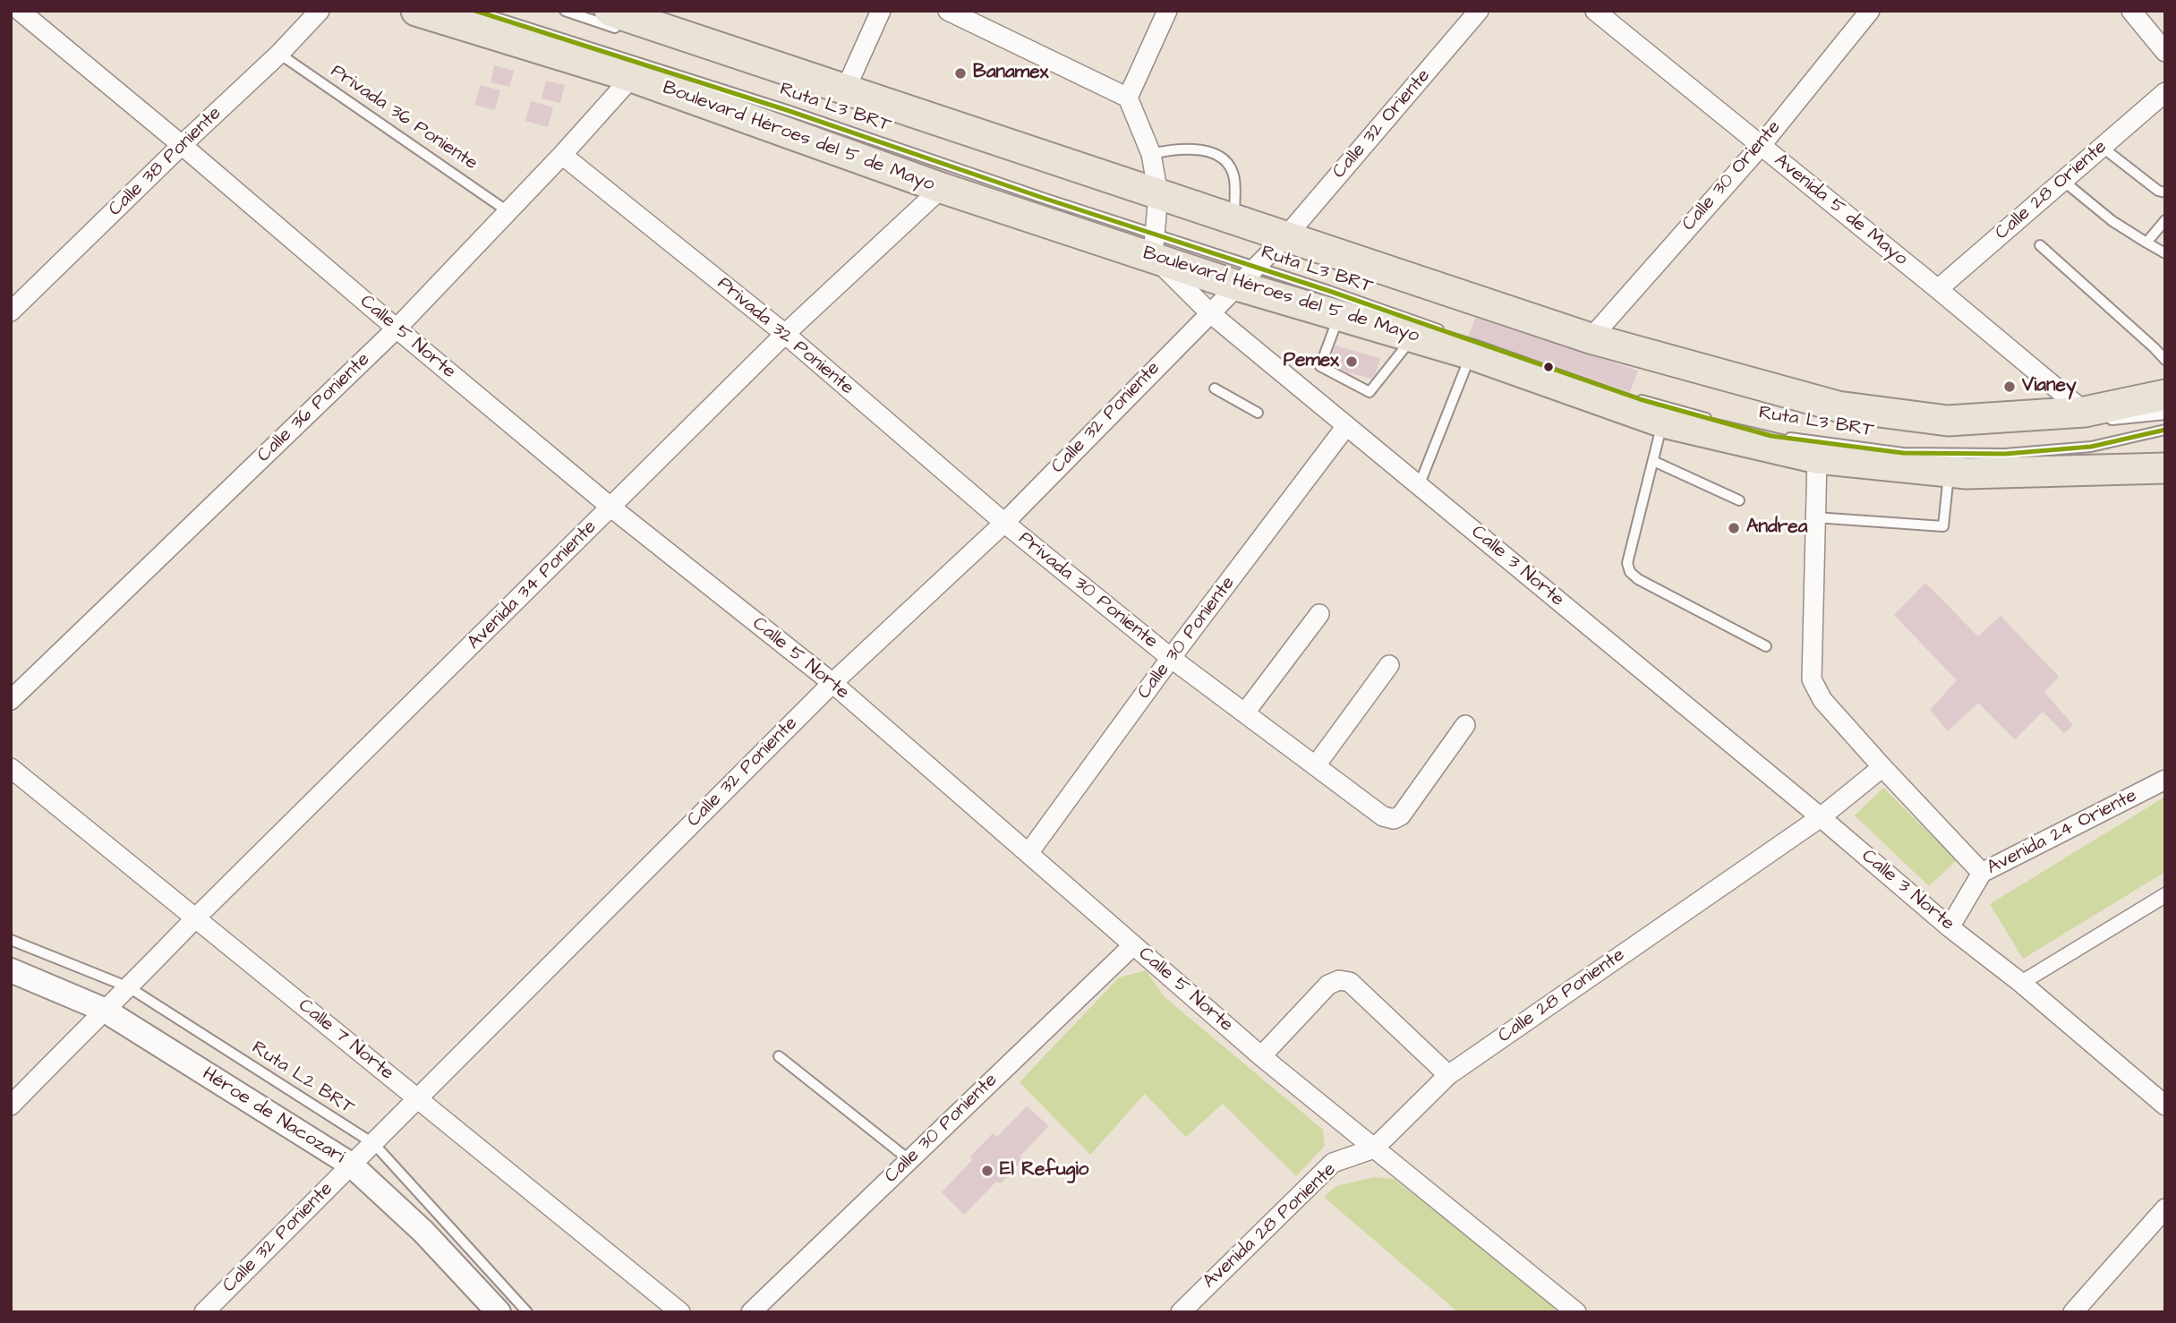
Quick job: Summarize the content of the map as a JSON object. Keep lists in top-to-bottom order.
{
  "streets": {
    "main road": ["Boulevard Héroes del 5 de Mayo"],
    "street": [
      "Calle 32 Oriente",
      "Calle 38 Poniente",
      "Calle 30 Oriente",
      "Calle 28 Oriente",
      "Avenida 5 de Mayo",
      "Privada 32 Poniente",
      "Calle 5 Norte",
      "Calle 36 Poniente",
      "Calle 32 Poniente",
      "Calle 3 Norte",
      "Avenida 34 Poniente",
      "Privada 30 Poniente",
      "Calle 30 Poniente",
      "Avenida 24 Oriente",
      "Calle 28 Poniente",
      "Calle 7 Norte",
      "Héroe de Nacozari",
      "Avenida 28 Poniente"
    ],
    "lane": ["Ruta L3 BRT", "Privada 36 Poniente", "Ruta L2 BRT"]
  },
  "crossings": [
    ["Ruta L3 BRT", "Calle 32 Oriente"],
    ["Ruta L3 BRT", "Boulevard Héroes del 5 de Mayo"],
    ["Ruta L3 BRT", "Calle 32 Poniente"],
    ["Ruta L3 BRT", "Calle 3 Norte"],
    ["Privada 36 Poniente", "Calle 38 Poniente"],
    ["Privada 36 Poniente", "Calle 36 Poniente"],
    ["Calle 32 Oriente", "Calle 32 Poniente"],
    ["Boulevard Héroes del 5 de Mayo", "Calle 36 Poniente"],
    ["Boulevard Héroes del 5 de Mayo", "Calle 32 Poniente"],
    ["Boulevard Héroes del 5 de Mayo", "Calle 3 Norte"],
    ["Boulevard Héroes del 5 de Mayo", "Avenida 34 Poniente"],
    ["Calle 38 Poniente", "Calle 5 Norte"],
    ["Calle 30 Oriente", "Avenida 5 de Mayo"],
    ["Calle 28 Oriente", "Avenida 5 de Mayo"],
    ["Privada 32 Poniente", "Calle 36 Poniente"],
    ["Privada 32 Poniente", "Calle 32 Poniente"],
    ["Privada 32 Poniente", "Avenida 34 Poniente"],
    ["Privada 32 Poniente", "Privada 30 Poniente"],
    ["Calle 5 Norte", "Calle 36 Poniente"],
    ["Calle 5 Norte", "Calle 32 Poniente"],
    ["Calle 5 Norte", "Avenida 34 Poniente"],
    ["Calle 5 Norte", "Calle 30 Poniente"],
    ["Calle 5 Norte", "Avenida 28 Poniente"],
    ["Calle 32 Poniente", "Calle 3 Norte"],
    ["Calle 32 Poniente", "Privada 30 Poniente"],
    ["Calle 32 Poniente", "Calle 7 Norte"],
    ["Calle 32 Poniente", "Ruta L2 BRT"],
    ["Calle 32 Poniente", "Héroe de Nacozari"],
    ["Calle 3 Norte", "Calle 30 Poniente"],
    ["Calle 3 Norte", "Avenida 24 Oriente"],
    ["Calle 3 Norte", "Calle 28 Poniente"],
    ["Avenida 34 Poniente", "Calle 7 Norte"],
    ["Avenida 34 Poniente", "Ruta L2 BRT"],
    ["Avenida 34 Poniente", "Héroe de Nacozari"],
    ["Privada 30 Poniente", "Calle 30 Poniente"],
    ["Calle 28 Poniente", "Avenida 28 Poniente"]
  ],
  "places": [
    "Banamex",
    "Pemex",
    "Vianey",
    "Andrea",
    "El Refugio"
  ]
}
